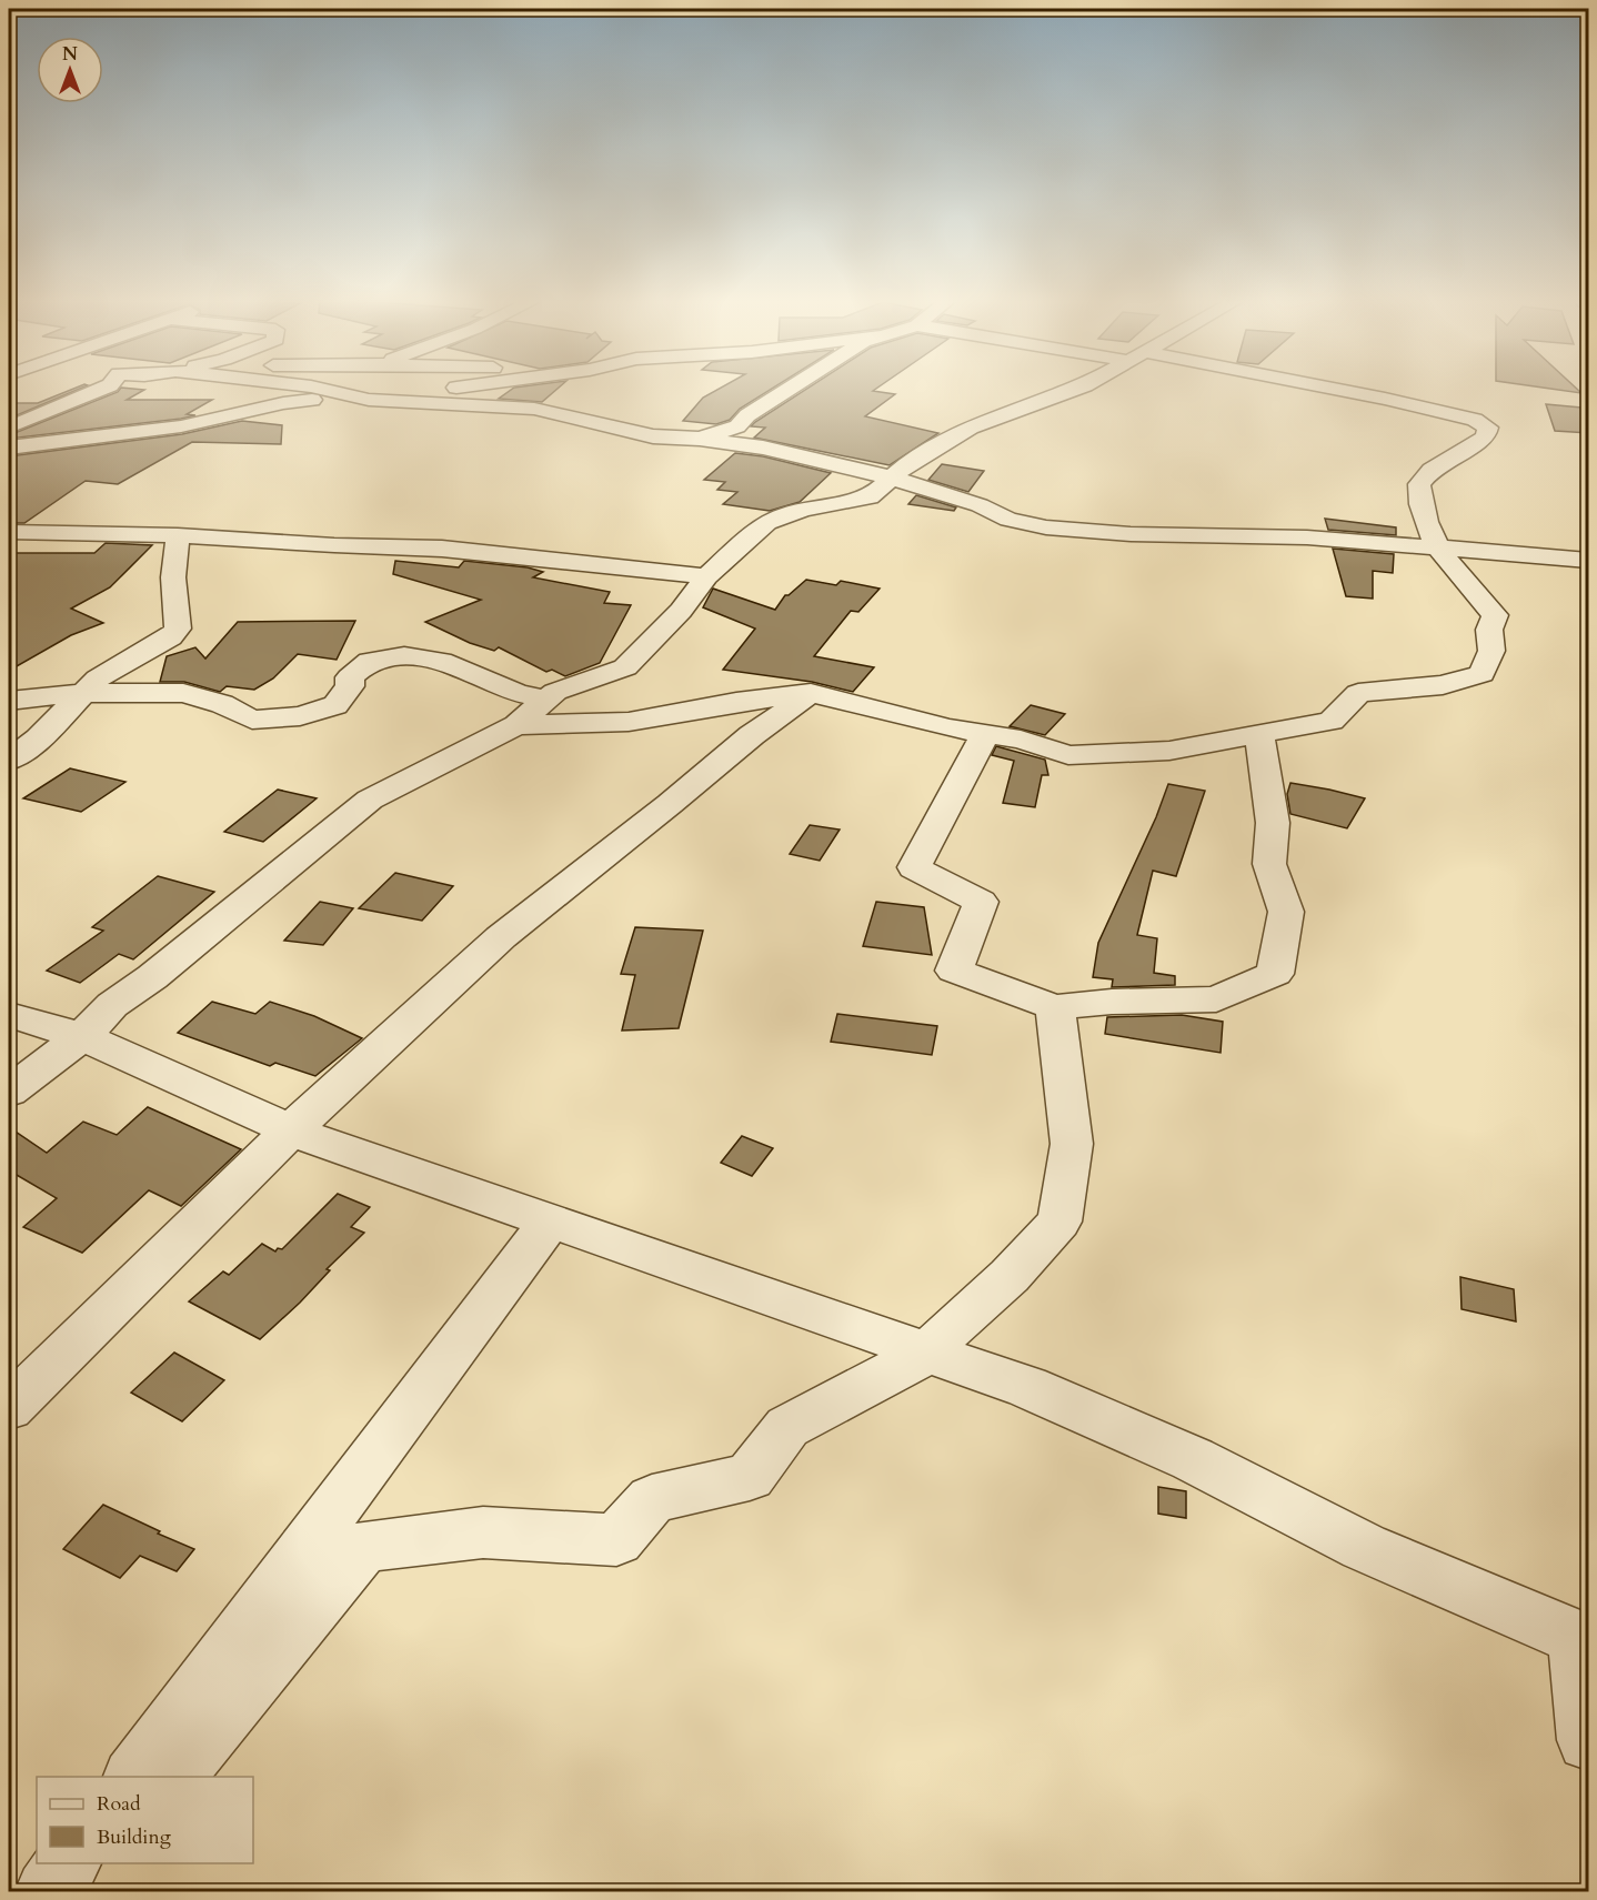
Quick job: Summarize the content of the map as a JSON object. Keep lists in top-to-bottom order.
{
  "legend": ["Road", "Building"],
  "north": "top"
}
